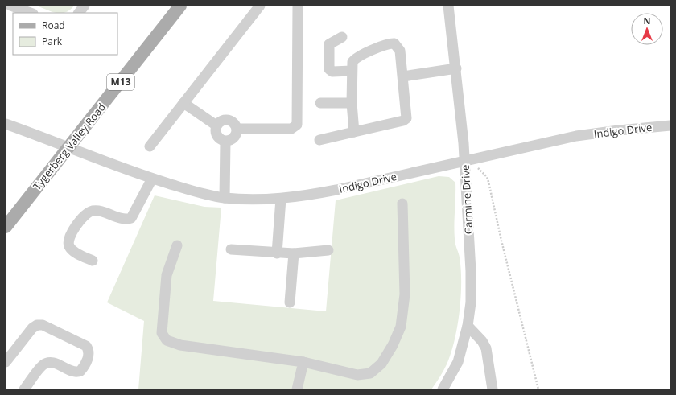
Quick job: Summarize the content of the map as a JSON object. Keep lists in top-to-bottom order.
{
  "streets": {
    "main road": ["M13", "Tygerberg Valley Road"],
    "street": ["Indigo Drive", "Carmine Drive"]
  },
  "crossings": [
    ["Indigo Drive", "Tygerberg Valley Road"],
    ["Indigo Drive", "Carmine Drive"]
  ],
  "legend": ["Road", "Park"],
  "north": "top"
}
